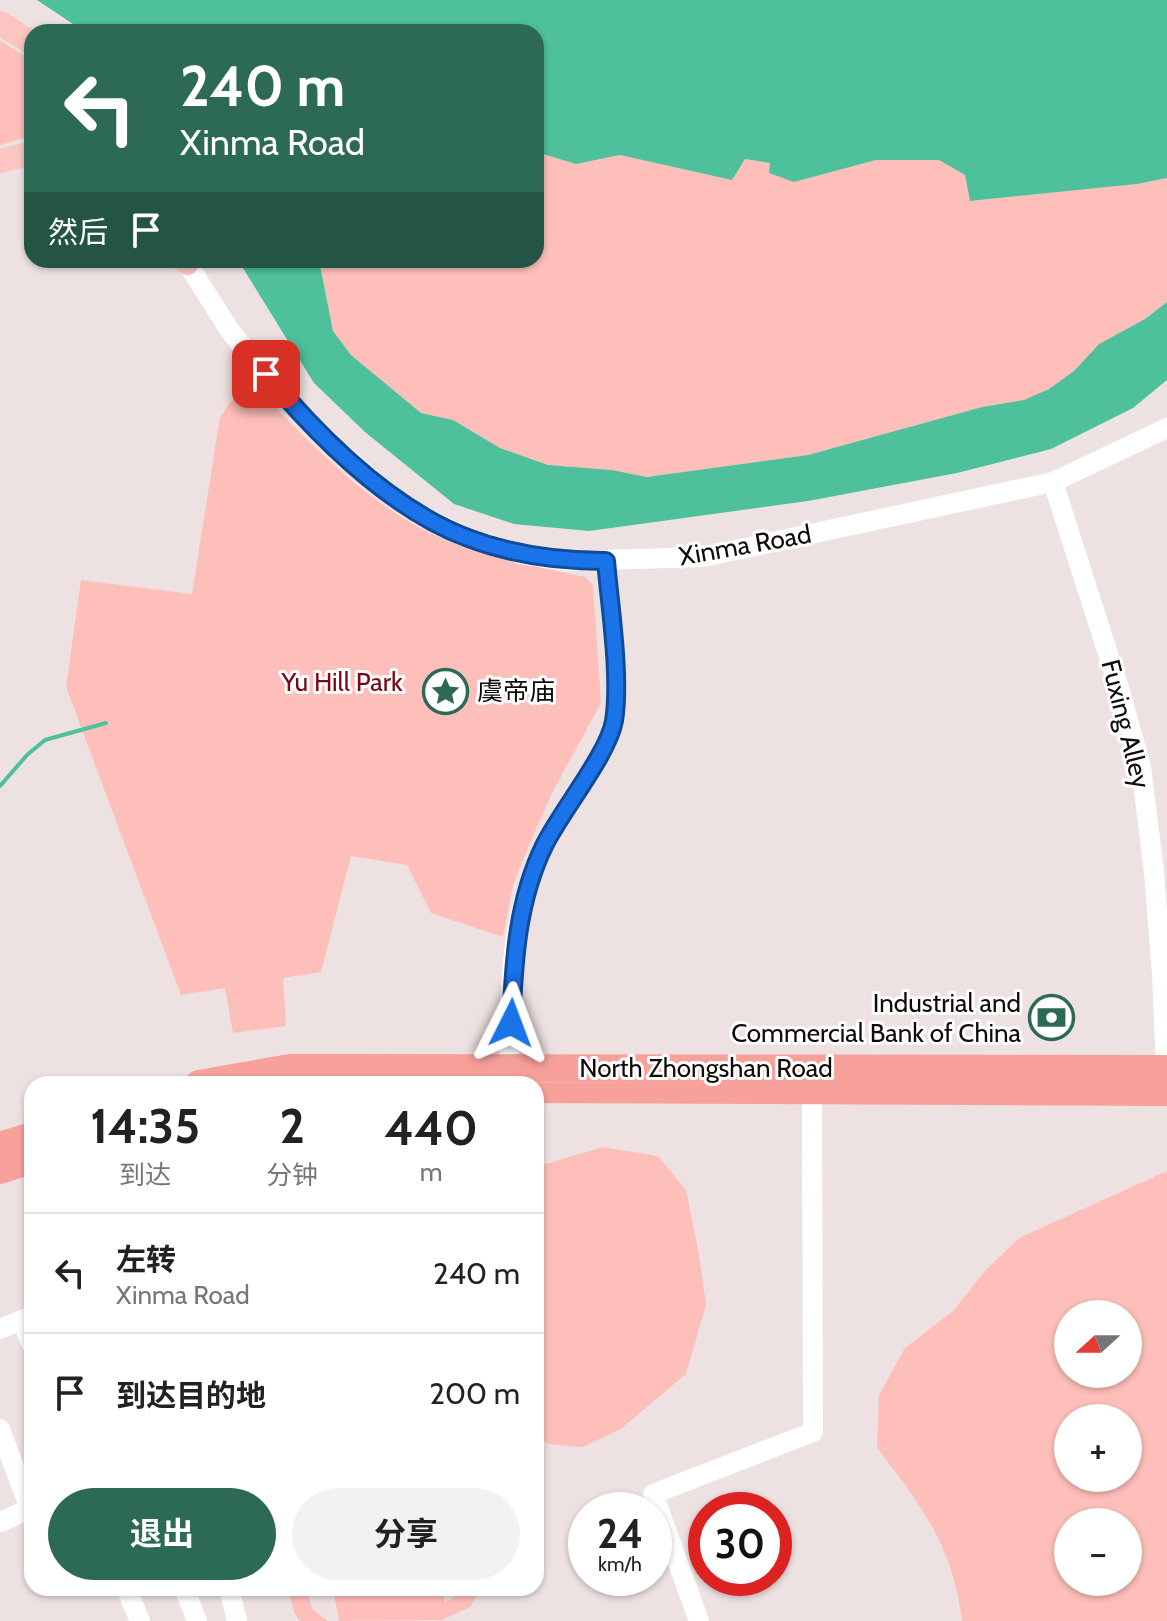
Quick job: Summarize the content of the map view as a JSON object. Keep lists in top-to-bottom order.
{
  "streets": {
    "highway": ["North Zhongshan Road"],
    "street": ["Xinma Road", "Fuxing Alley"]
  },
  "crossings": [
    ["Xinma Road", "Fuxing Alley"],
    ["Fuxing Alley", "North Zhongshan Road"]
  ],
  "parks": ["Yu Hill Park"],
  "places": {
    "place": ["虞帝庙"],
    "bank": ["Industrial and Commercial Bank of China"]
  },
  "north": "left",
  "page": {
    "turn": ["240 m", "Xinma Road"],
    "then": "然后",
    "eta": [
      "14:35",
      "到达",
      "2",
      "分钟",
      "440",
      "m"
    ],
    "list": [
      {
        "name": "左转",
        "note": "Xinma Road",
        "value": "240 m"
      },
      {
        "name": "到达目的地",
        "value": "200 m"
      }
    ],
    "map_buttons": ["+", "−"],
    "buttons": ["退出", "分享"],
    "speed": "24 km/h",
    "limit": "30"
  }
}
